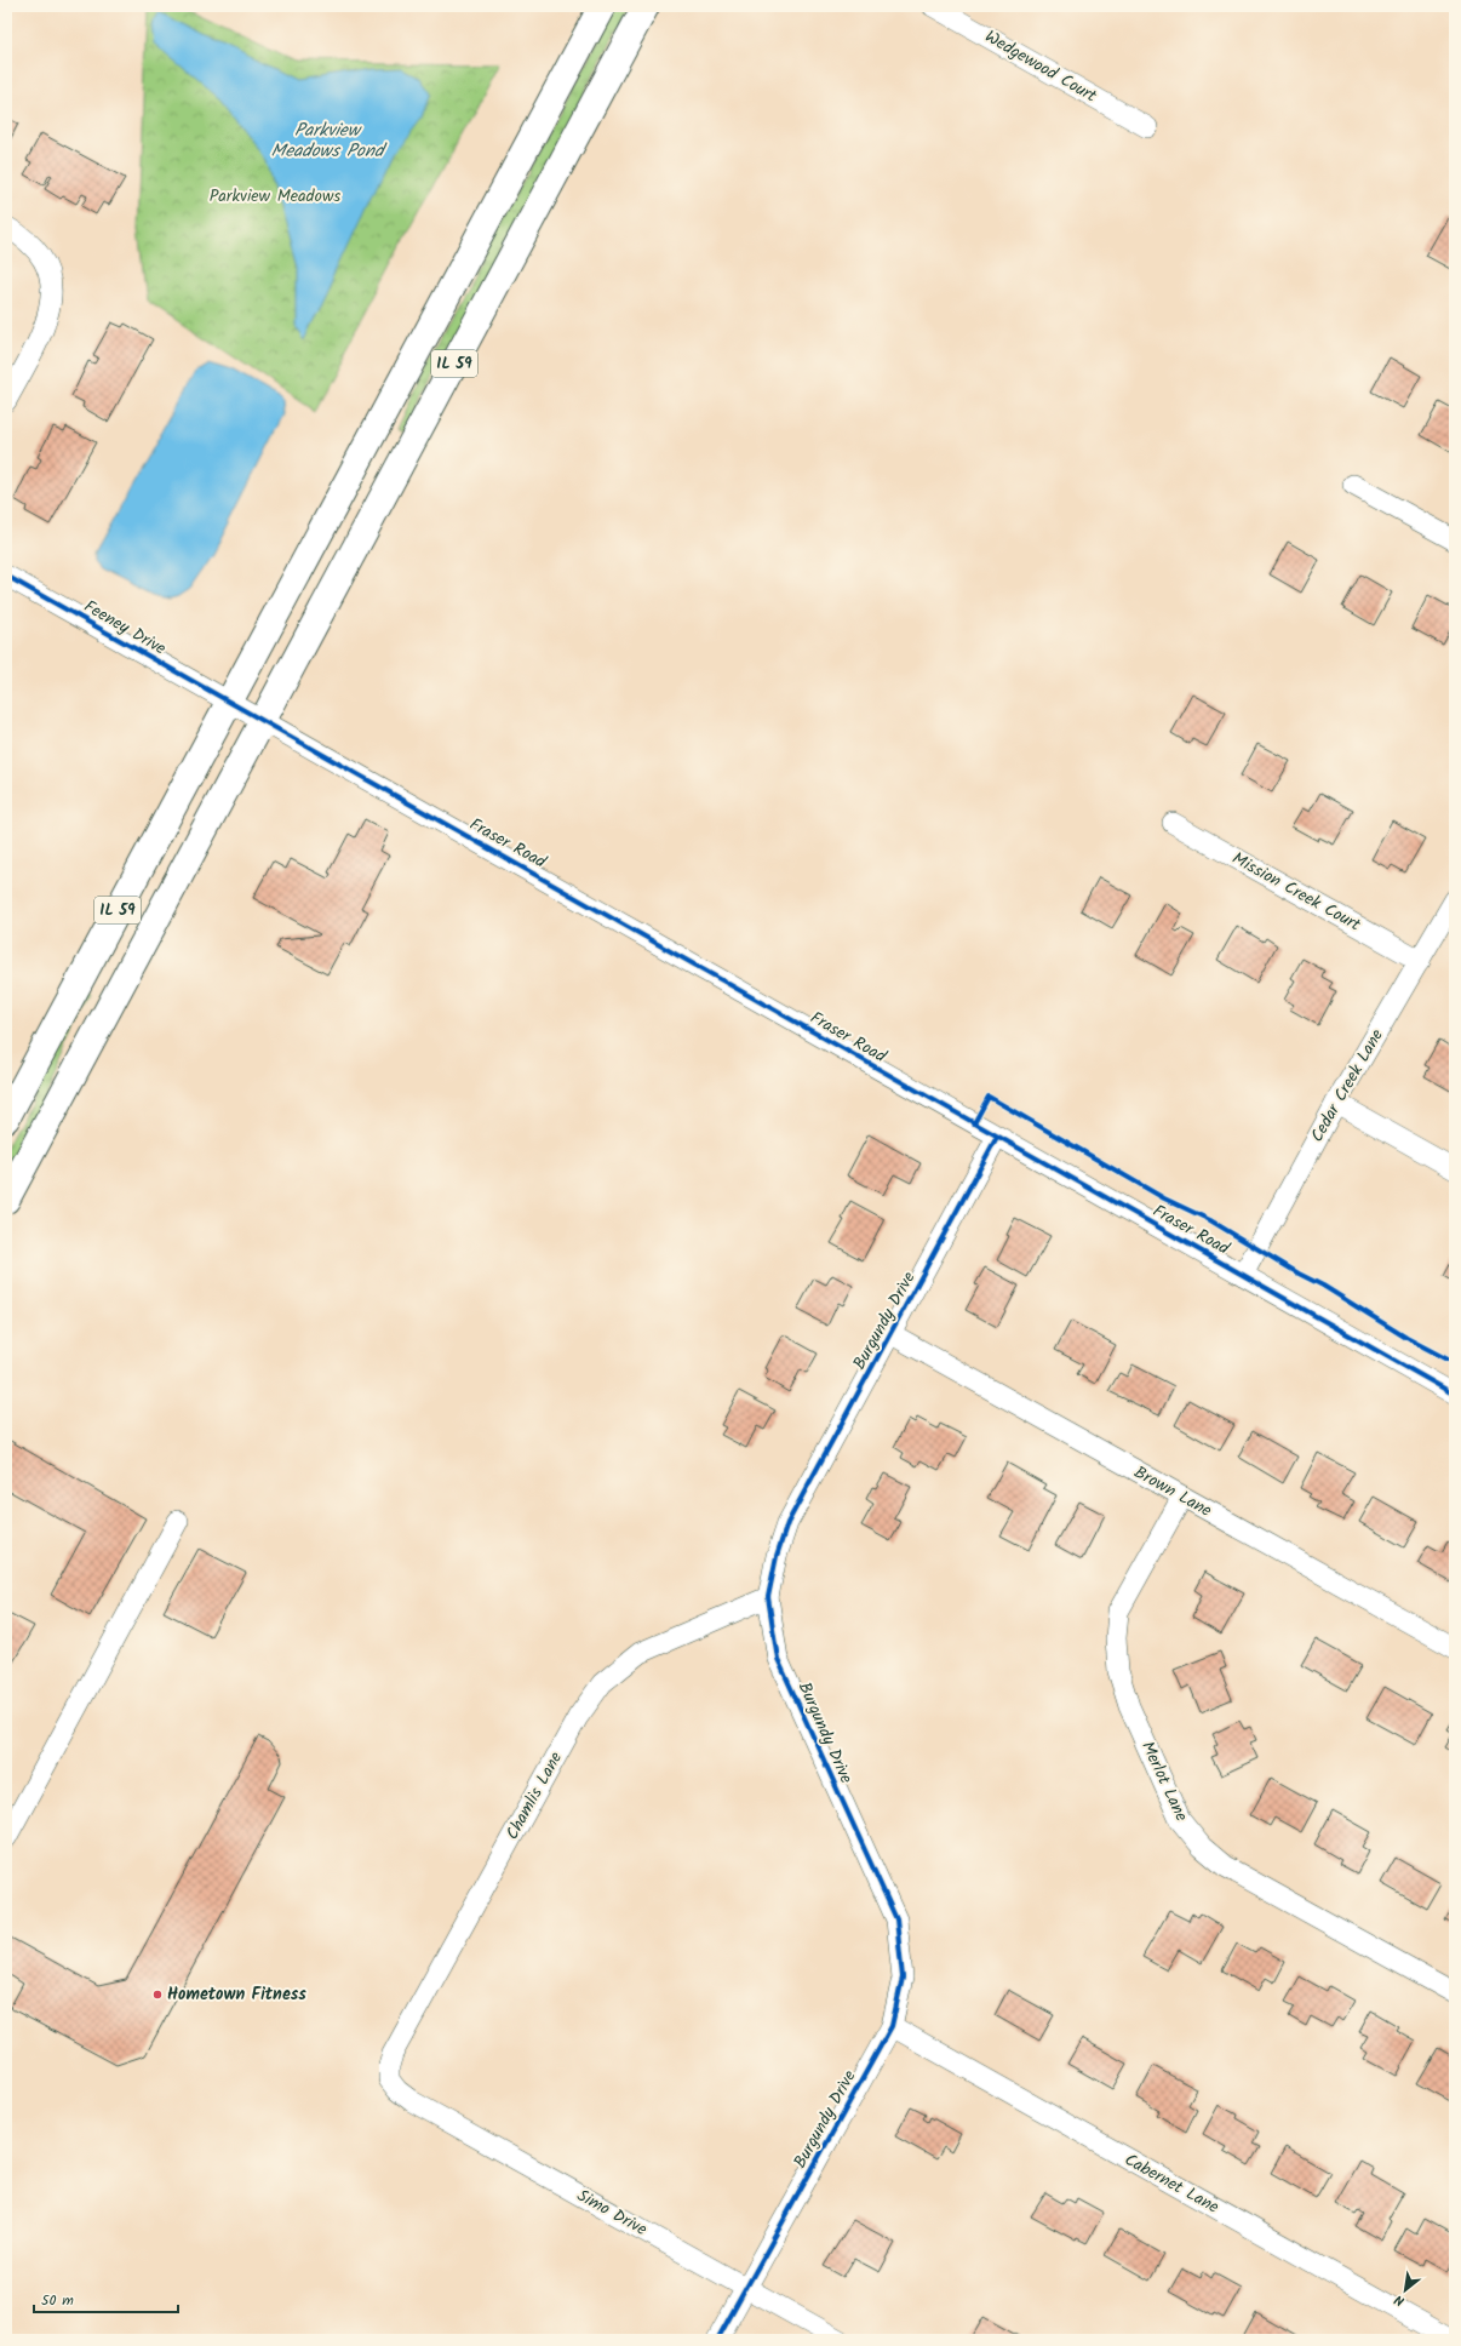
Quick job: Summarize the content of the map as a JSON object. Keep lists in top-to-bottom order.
{
  "streets": {
    "main road": ["IL 59"],
    "street": [
      "Wedgewood Court",
      "Feeney Drive",
      "Fraser Road",
      "Mission Creek Court",
      "Cedar Creek Lane",
      "Burgundy Drive",
      "Brown Lane",
      "Merlot Lane",
      "Chamlis Lane",
      "Cabernet Lane",
      "Simo Drive"
    ]
  },
  "crossings": [
    ["IL 59", "Feeney Drive"],
    ["IL 59", "Fraser Road"],
    ["Feeney Drive", "Fraser Road"],
    ["Fraser Road", "Cedar Creek Lane"],
    ["Fraser Road", "Burgundy Drive"],
    ["Mission Creek Court", "Cedar Creek Lane"],
    ["Burgundy Drive", "Brown Lane"],
    ["Burgundy Drive", "Chamlis Lane"],
    ["Burgundy Drive", "Cabernet Lane"],
    ["Burgundy Drive", "Simo Drive"],
    ["Brown Lane", "Merlot Lane"],
    ["Chamlis Lane", "Simo Drive"]
  ],
  "water": ["Parkview Meadows Pond"],
  "parks": ["Parkview Meadows"],
  "places": ["Hometown Fitness"],
  "scale_bar": "50 m",
  "north": "bottom left"
}
